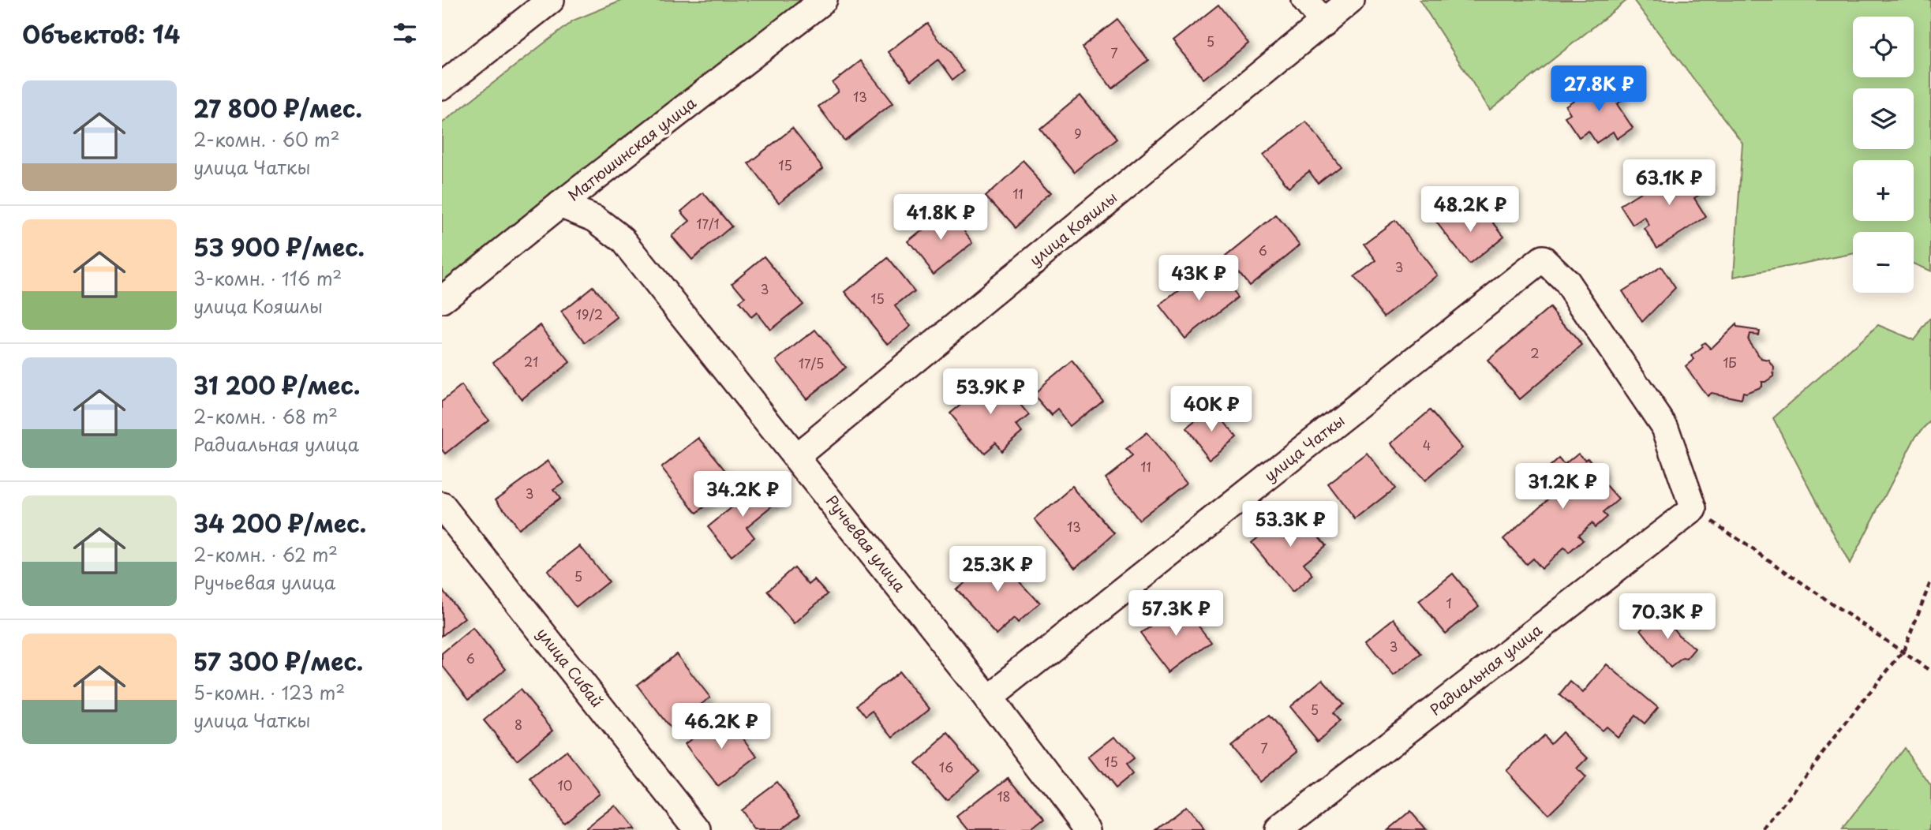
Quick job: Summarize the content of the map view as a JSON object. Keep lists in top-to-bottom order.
{
  "streets": {
    "street": [
      "Матюшинская улица",
      "улица Кояшлы",
      "улица Чаткы",
      "Ручьевая улица",
      "улица Сибай",
      "Радиальная улица"
    ]
  },
  "crossings": [
    ["Матюшинская улица", "Ручьевая улица"],
    ["улица Кояшлы", "Ручьевая улица"],
    ["улица Чаткы", "Ручьевая улица"],
    ["улица Чаткы", "Радиальная улица"]
  ],
  "house_numbers": [
    "5",
    "7",
    "13",
    "9",
    "15",
    "11",
    "17/1",
    "6",
    "3",
    "3",
    "15",
    "19/2",
    "2",
    "21",
    "1Б",
    "17/5",
    "4",
    "11",
    "3",
    "13",
    "5",
    "1",
    "3",
    "6",
    "5",
    "8",
    "7",
    "15",
    "16",
    "10",
    "18"
  ],
  "page": {
    "heading": "Объектов: 14",
    "map_buttons": ["+", "−"],
    "price": [
      "27.8K ₽",
      "63.1K ₽",
      "48.2K ₽",
      "41.8K ₽",
      "43K ₽",
      "53.9K ₽",
      "40K ₽",
      "31.2K ₽",
      "34.2K ₽",
      "53.3K ₽",
      "25.3K ₽",
      "57.3K ₽",
      "70.3K ₽",
      "46.2K ₽"
    ],
    "list": [
      {
        "name": "27 800 ₽/мес.",
        "note": "2-комн. · 60 m² · улица Чаткы"
      },
      {
        "name": "53 900 ₽/мес.",
        "note": "3-комн. · 116 m² · улица Кояшлы"
      },
      {
        "name": "31 200 ₽/мес.",
        "note": "2-комн. · 68 m² · Радиальная улица"
      },
      {
        "name": "34 200 ₽/мес.",
        "note": "2-комн. · 62 m² · Ручьевая улица"
      },
      {
        "name": "57 300 ₽/мес.",
        "note": "5-комн. · 123 m² · улица Чаткы"
      }
    ]
  }
}
